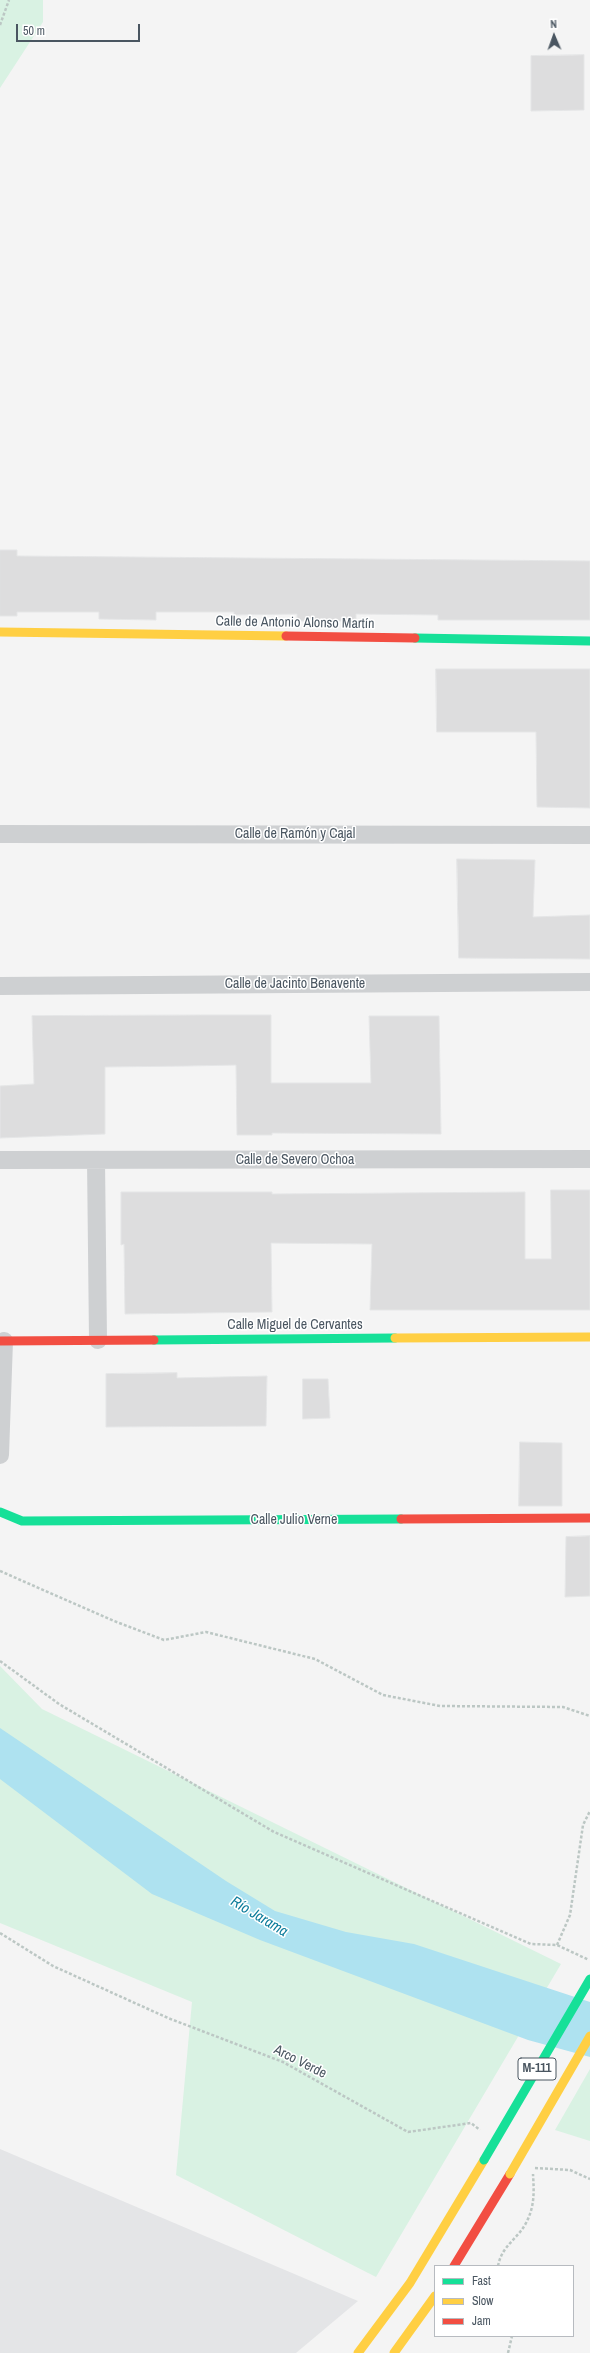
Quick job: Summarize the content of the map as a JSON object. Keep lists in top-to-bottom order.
{
  "streets": {
    "street": [
      "Calle de Antonio Alonso Martín",
      "Calle de Ramón y Cajal",
      "Calle de Jacinto Benavente",
      "Calle de Severo Ochoa",
      "Calle Miguel de Cervantes",
      "Calle Julio Verne",
      "M-111"
    ],
    "path": ["Arco Verde"]
  },
  "water": ["Río Jarama"],
  "legend": ["Fast", "Slow", "Jam"],
  "scale_bar": "50 m",
  "north": "top"
}
